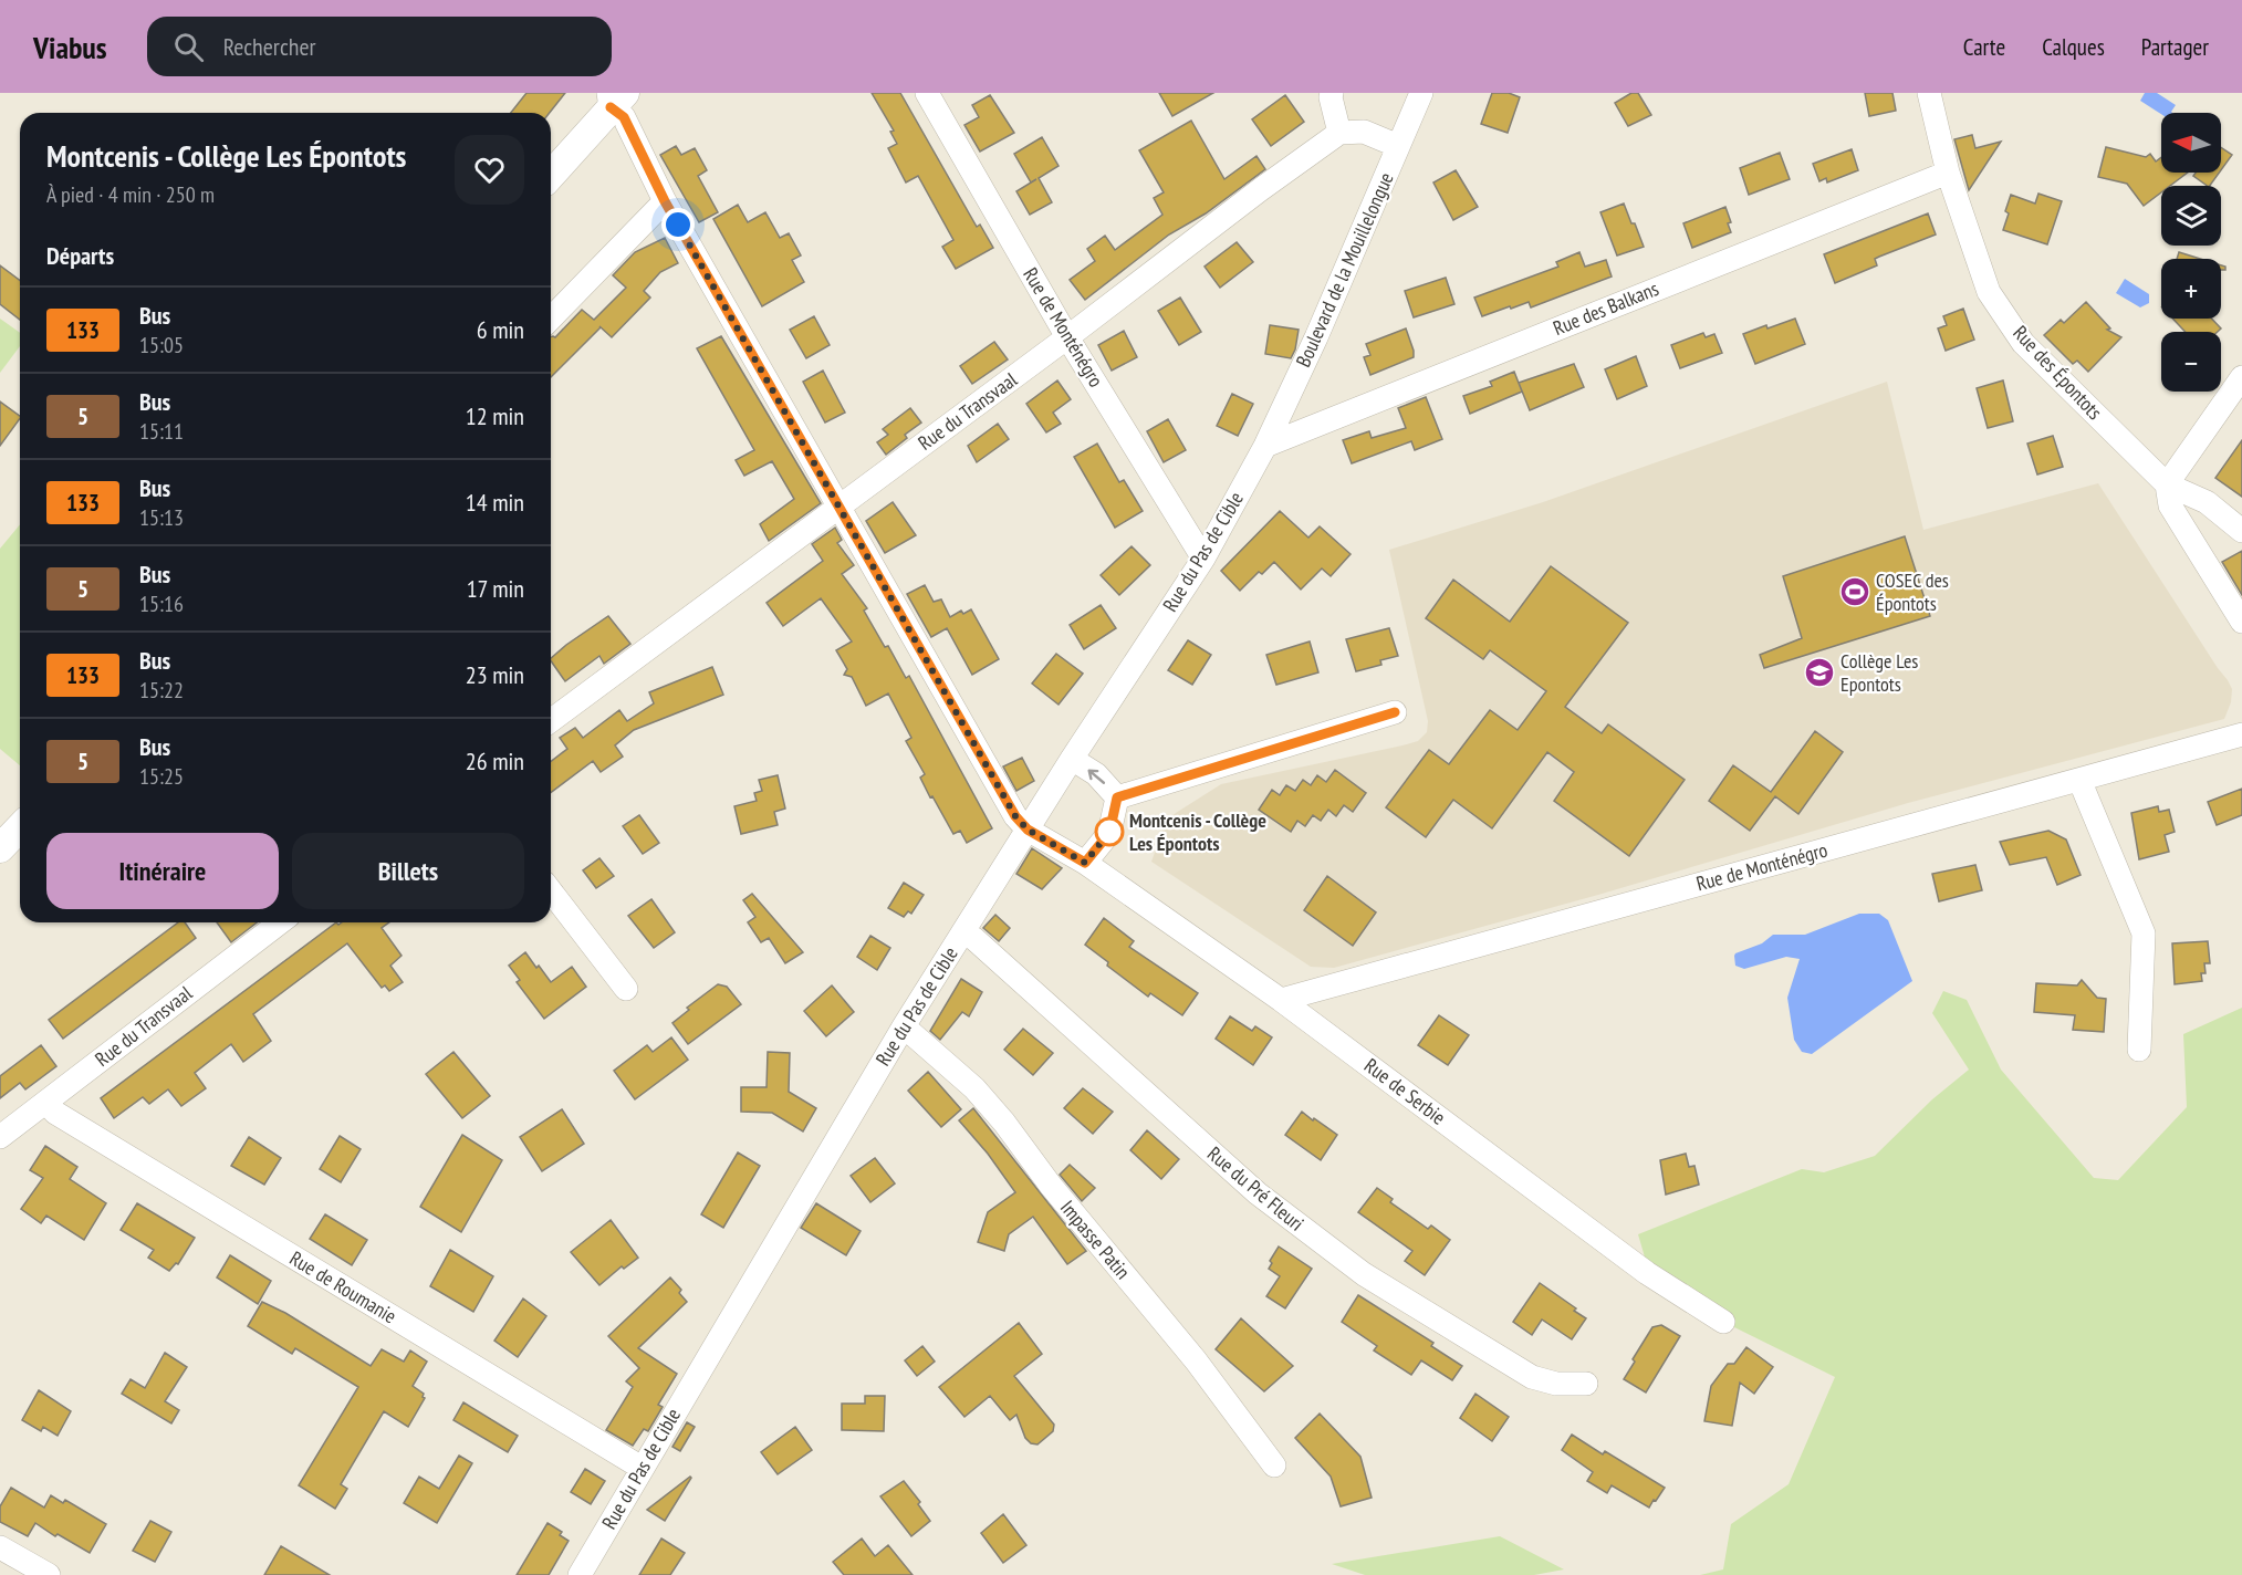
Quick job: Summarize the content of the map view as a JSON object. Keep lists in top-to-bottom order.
{
  "streets": {
    "street": [
      "Boulevard de la Mouillelongue",
      "Rue des Balkans",
      "Rue de Monténégro",
      "Rue des Épontots",
      "Rue du Transvaal",
      "Rue du Pas de Cible",
      "Rue de Serbie",
      "Rue du Pré Fleuri",
      "Impasse Patin",
      "Rue de Roumanie"
    ]
  },
  "crossings": [
    ["Boulevard de la Mouillelongue", "Rue des Balkans"],
    ["Boulevard de la Mouillelongue", "Rue du Pas de Cible"],
    ["Rue des Balkans", "Rue des Épontots"],
    ["Rue des Balkans", "Rue du Pas de Cible"],
    ["Rue de Monténégro", "Rue du Transvaal"],
    ["Rue de Monténégro", "Rue du Pas de Cible"],
    ["Rue de Monténégro", "Rue de Serbie"],
    ["Rue du Transvaal", "Rue de Roumanie"],
    ["Rue du Pas de Cible", "Rue de Serbie"],
    ["Rue du Pas de Cible", "Rue du Pré Fleuri"],
    ["Rue du Pas de Cible", "Impasse Patin"],
    ["Rue du Pas de Cible", "Rue de Roumanie"]
  ],
  "places": {
    "sports": ["COSEC des Épontots"],
    "school or university": ["Collège Les Epontots"],
    "other": ["Montcenis - Collège Les Épontots"]
  },
  "lines": ["bus line 133"],
  "north": "left",
  "page": {
    "header": "Viabus",
    "search": "Rechercher",
    "nav": ["Carte", "Calques", "Partager"],
    "map_buttons": ["+", "−"],
    "heading": [
      ["Montcenis - Collège Les Épontots", "À pied · 4 min · 250 m"],
      "Départs"
    ],
    "list": [
      {
        "mark": "133",
        "name": "Bus",
        "note": "15:05",
        "value": "6 min"
      },
      {
        "mark": "5",
        "name": "Bus",
        "note": "15:11",
        "value": "12 min"
      },
      {
        "mark": "133",
        "name": "Bus",
        "note": "15:13",
        "value": "14 min"
      },
      {
        "mark": "5",
        "name": "Bus",
        "note": "15:16",
        "value": "17 min"
      },
      {
        "mark": "133",
        "name": "Bus",
        "note": "15:22",
        "value": "23 min"
      },
      {
        "mark": "5",
        "name": "Bus",
        "note": "15:25",
        "value": "26 min"
      }
    ],
    "buttons": ["Itinéraire", "Billets"]
  }
}
